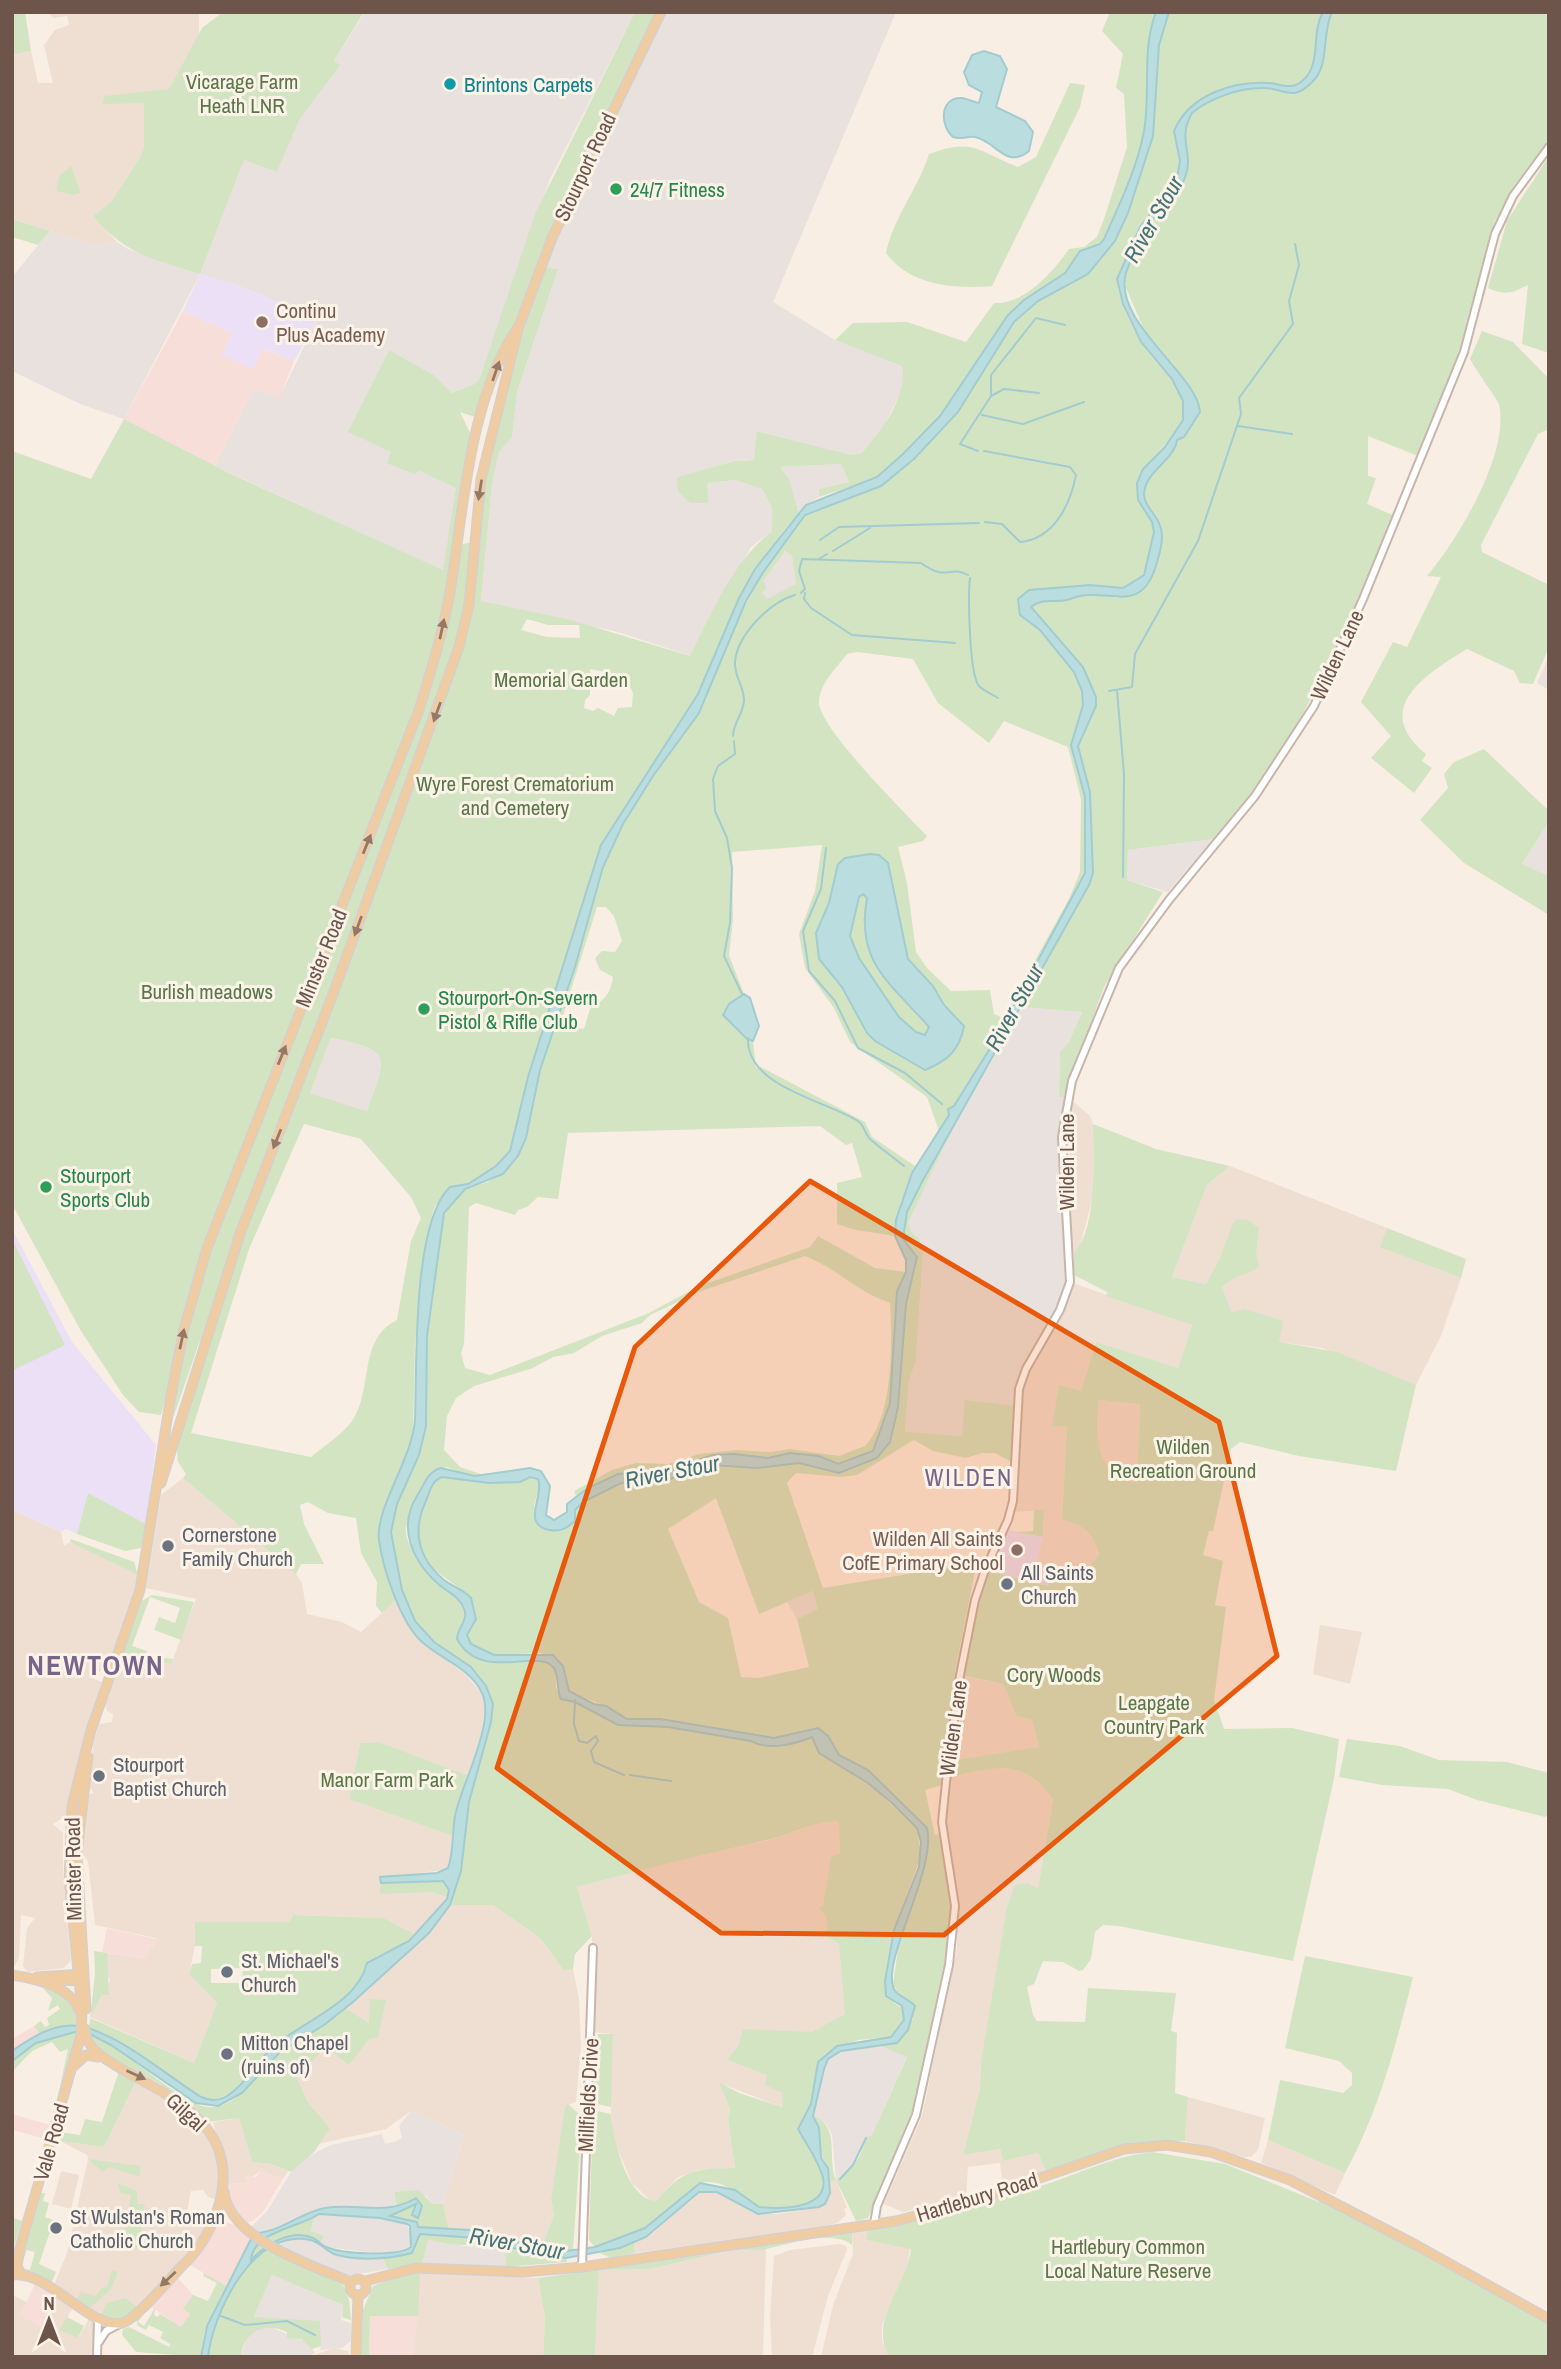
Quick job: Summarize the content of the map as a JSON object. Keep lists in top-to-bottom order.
{
  "streets": {
    "main road": [
      "Stourport Road",
      "Minster Road",
      "Gilgal",
      "Vale Road",
      "Hartlebury Road"
    ],
    "street": ["Wilden Lane", "Millfields Drive"]
  },
  "crossings": [
    ["Stourport Road", "Minster Road"],
    ["Wilden Lane", "Hartlebury Road"],
    ["Minster Road", "Gilgal"],
    ["Minster Road", "Vale Road"],
    ["Millfields Drive", "Hartlebury Road"],
    ["Gilgal", "Vale Road"]
  ],
  "one_way": ["Gilgal"],
  "districts": ["WILDEN", "NEWTOWN"],
  "water": ["River Stour"],
  "parks": [
    "Vicarage Farm Heath LNR",
    "Memorial Garden",
    "Wyre Forest Crematorium and Cemetery",
    "Burlish meadows",
    "Wilden Recreation Ground",
    "Cory Woods",
    "Leapgate Country Park",
    "Manor Farm Park",
    "Hartlebury Common Local Nature Reserve"
  ],
  "places": [
    "Brintons Carpets",
    "24/7 Fitness",
    "Continu Plus Academy",
    "Stourport-On-Severn Pistol & Rifle Club",
    "Stourport Sports Club",
    "Cornerstone Family Church",
    "Wilden All Saints CofE Primary School",
    "All Saints Church",
    "Stourport Baptist Church",
    "St. Michael's Church",
    "Mitton Chapel (ruins of)",
    "St Wulstan's Roman Catholic Church"
  ],
  "north": "top"
}
